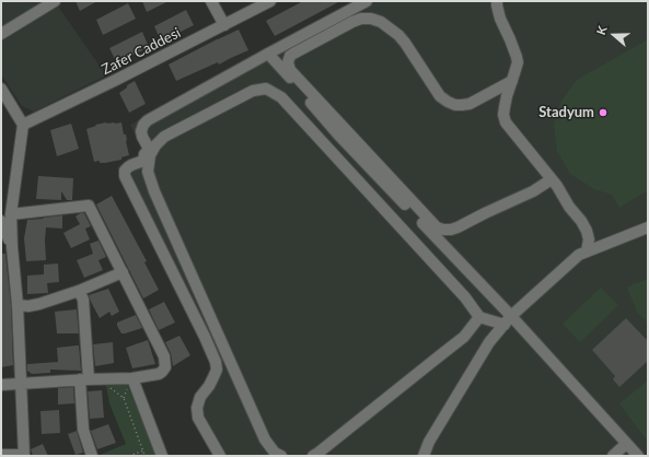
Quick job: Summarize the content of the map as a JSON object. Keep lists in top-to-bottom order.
{
  "streets": {
    "street": ["Zafer Caddesi"]
  },
  "places": ["Stadyum"],
  "north": "left"
}
